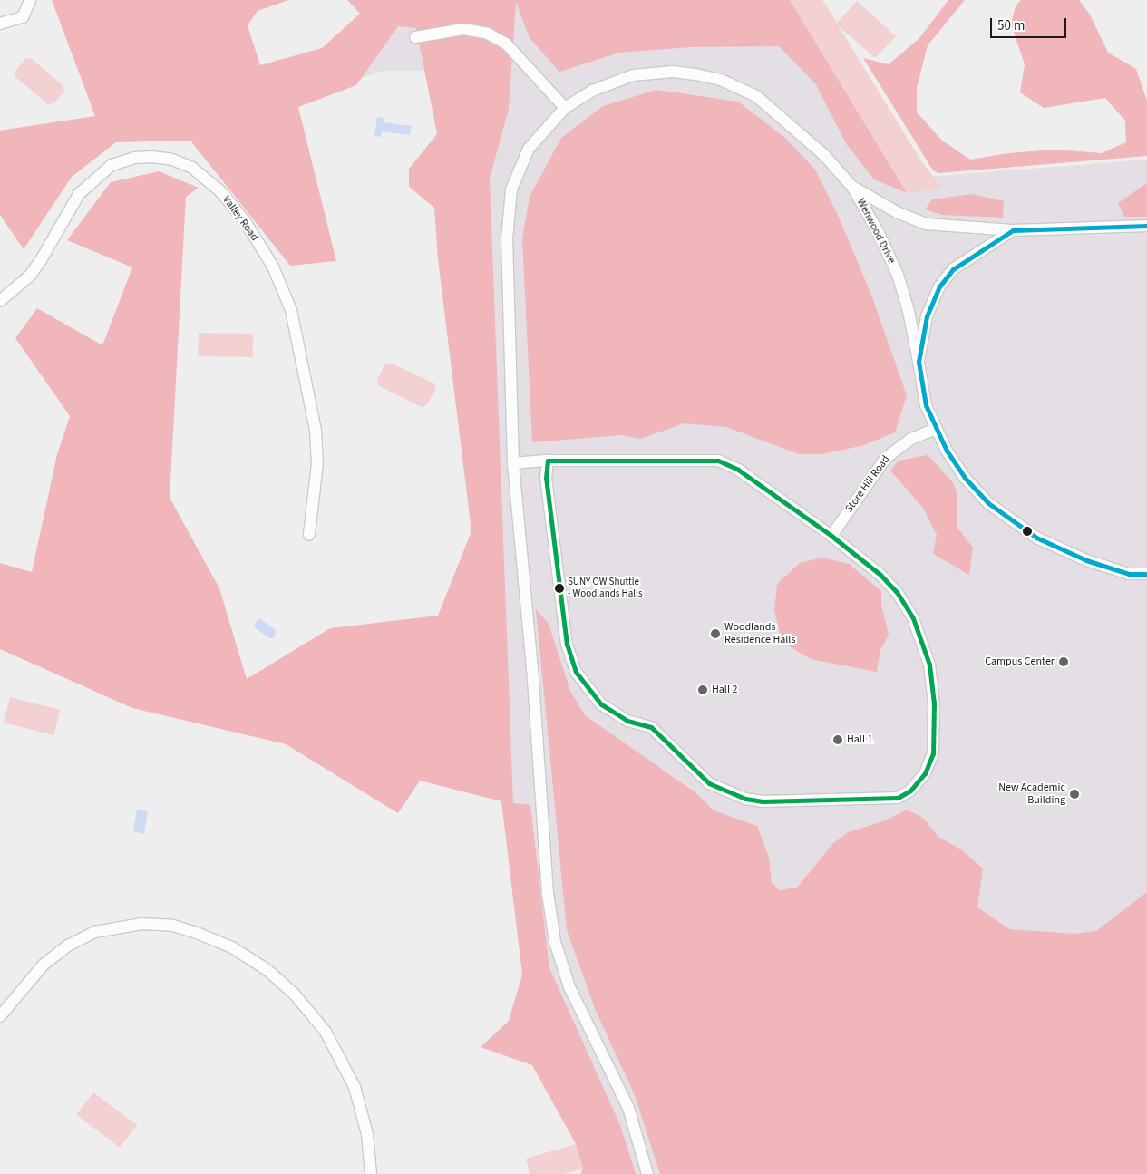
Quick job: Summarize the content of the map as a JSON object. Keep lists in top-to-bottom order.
{
  "streets": {
    "street": ["Valley Road", "Wenwood Drive", "Store Hill Road"]
  },
  "crossings": [
    ["Wenwood Drive", "Store Hill Road"]
  ],
  "places": [
    "SUNY OW Shuttle - Woodlands Halls",
    "Woodlands Residence Halls",
    "Campus Center",
    "Hall 2",
    "Hall 1",
    "New Academic Building"
  ],
  "scale_bar": "50 m"
}
